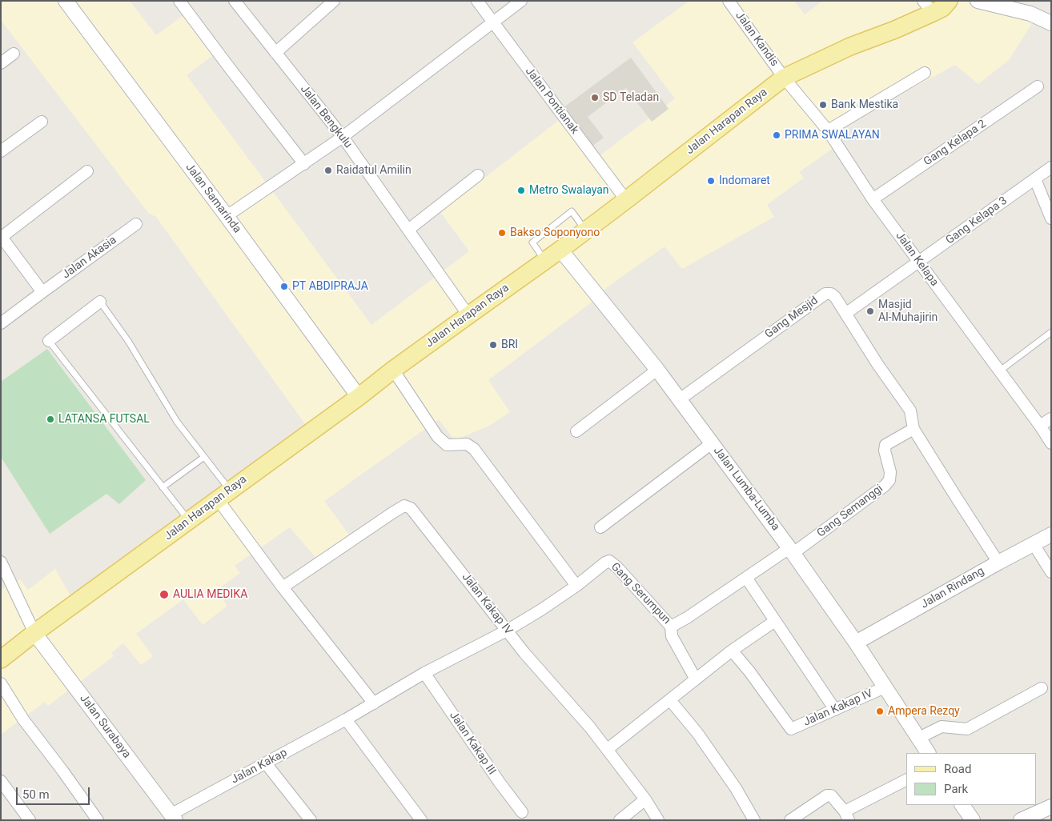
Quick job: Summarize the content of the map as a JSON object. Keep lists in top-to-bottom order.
{
  "streets": {
    "main road": ["Jalan Harapan Raya"],
    "street": [
      "Jalan Kandis",
      "Jalan Pontianak",
      "Jalan Bengkulu",
      "Gang Kelapa 2",
      "Jalan Samarinda",
      "Gang Kelapa 3",
      "Jalan Akasia",
      "Jalan Kelapa",
      "Gang Mesjid",
      "Jalan Lumba-Lumba",
      "Gang Semanggi",
      "Jalan Rindang",
      "Gang Serumpun",
      "Jalan Kakap IV",
      "Jalan Surabaya",
      "Jalan Kakap III",
      "Jalan Kakap"
    ]
  },
  "crossings": [
    ["Jalan Kandis", "Jalan Harapan Raya"],
    ["Jalan Kandis", "Jalan Kelapa"],
    ["Jalan Pontianak", "Jalan Harapan Raya"],
    ["Jalan Bengkulu", "Jalan Harapan Raya"],
    ["Jalan Harapan Raya", "Jalan Samarinda"],
    ["Jalan Harapan Raya", "Jalan Kelapa"],
    ["Jalan Harapan Raya", "Jalan Lumba-Lumba"],
    ["Jalan Harapan Raya", "Jalan Surabaya"],
    ["Gang Kelapa 2", "Jalan Kelapa"],
    ["Gang Kelapa 3", "Jalan Kelapa"],
    ["Gang Mesjid", "Jalan Lumba-Lumba"],
    ["Jalan Lumba-Lumba", "Gang Semanggi"],
    ["Jalan Lumba-Lumba", "Jalan Rindang"],
    ["Jalan Lumba-Lumba", "Gang Serumpun"],
    ["Jalan Lumba-Lumba", "Jalan Kakap IV"],
    ["Gang Semanggi", "Gang Serumpun"],
    ["Gang Serumpun", "Jalan Kakap"],
    ["Jalan Kakap IV", "Jalan Kakap"],
    ["Jalan Surabaya", "Jalan Kakap"],
    ["Jalan Kakap III", "Jalan Kakap"]
  ],
  "places": [
    "SD Teladan",
    "Bank Mestika",
    "PRIMA SWALAYAN",
    "Raidatul Amilin",
    "Indomaret",
    "Metro Swalayan",
    "Bakso Soponyono",
    "PT ABDIPRAJA",
    "Masjid Al-Muhajirin",
    "BRI",
    "LATANSA FUTSAL",
    "AULIA MEDIKA",
    "Ampera Rezqy"
  ],
  "legend": ["Road", "Park"],
  "scale_bar": "50 m"
}
